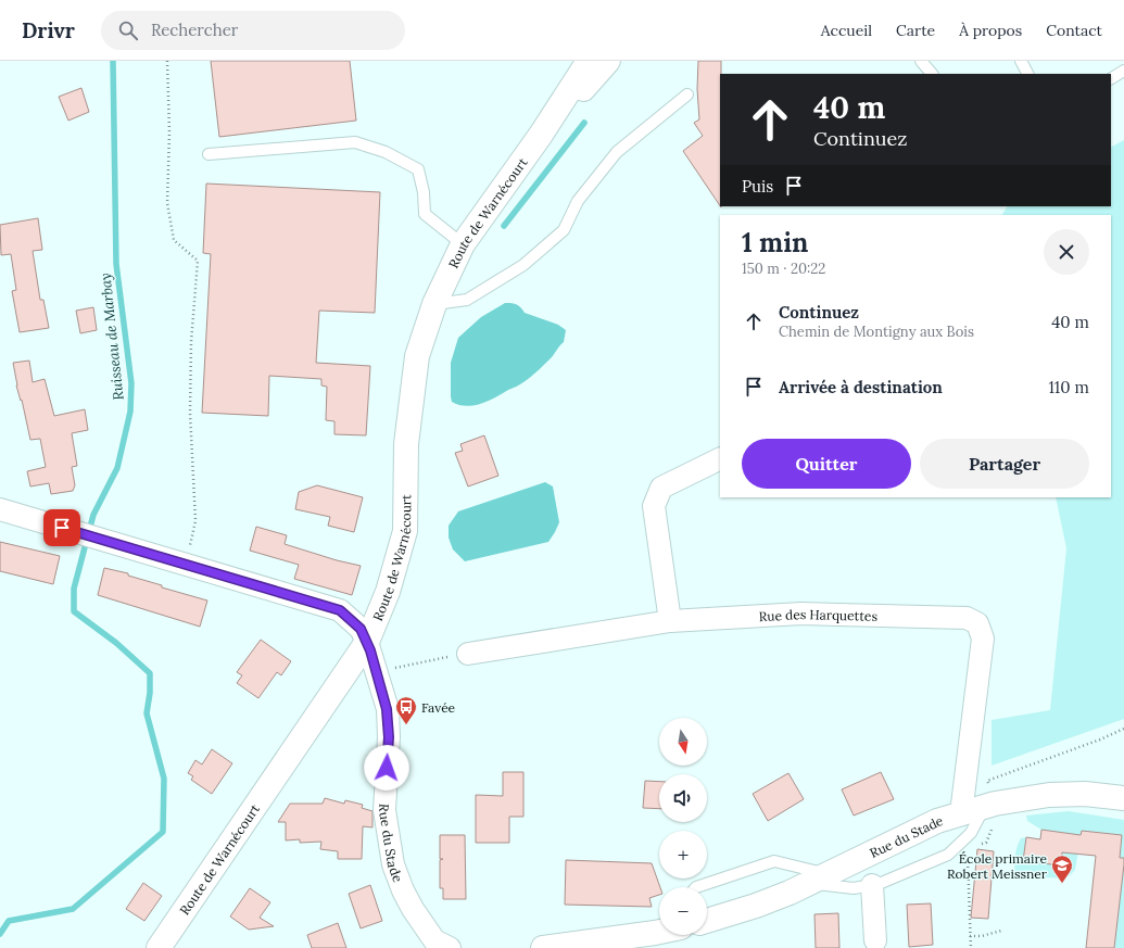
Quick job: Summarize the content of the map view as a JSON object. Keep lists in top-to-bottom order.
{
  "streets": {
    "main road": ["Route de Warnécourt", "Rue du Stade"],
    "street": ["Rue des Harquettes"]
  },
  "crossings": [
    ["Route de Warnécourt", "Rue du Stade"],
    ["Rue des Harquettes", "Rue du Stade"]
  ],
  "water": ["Ruisseau de Marbay"],
  "places": {
    "bus stop": ["Favée"],
    "school or university": ["École primaire Robert Meissner"]
  },
  "north": "bottom",
  "page": {
    "header": "Drivr",
    "search": "Rechercher",
    "nav": [
      "Accueil",
      "Carte",
      "À propos",
      "Contact"
    ],
    "turn": ["40 m", "Continuez"],
    "then": "Puis",
    "heading": ["1 min", "150 m · 20:22"],
    "list": [
      {
        "name": "Continuez",
        "note": "Chemin de Montigny aux Bois",
        "value": "40 m"
      },
      {
        "name": "Arrivée à destination",
        "value": "110 m"
      }
    ],
    "buttons": ["Quitter", "Partager"],
    "map_buttons": ["+", "−"]
  }
}
